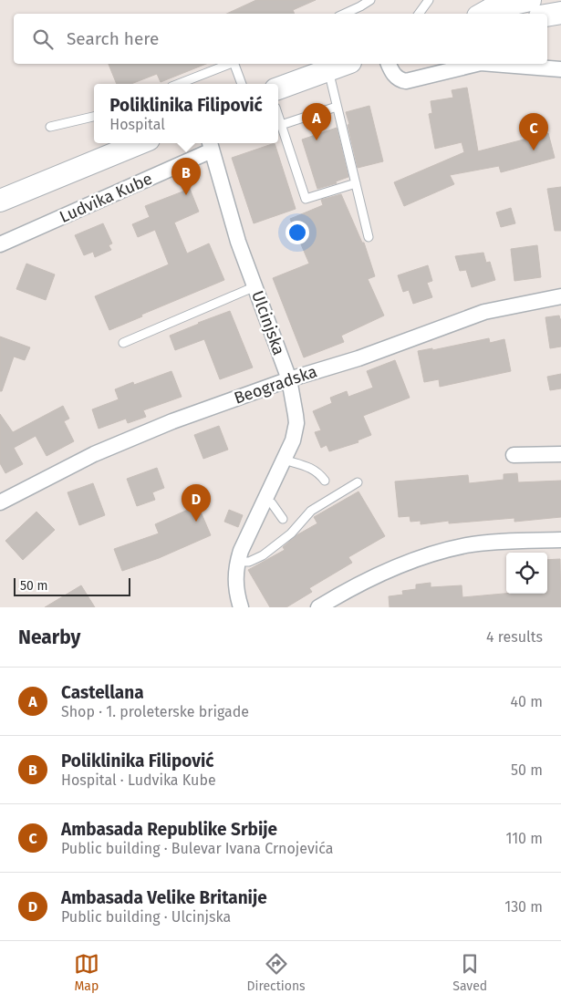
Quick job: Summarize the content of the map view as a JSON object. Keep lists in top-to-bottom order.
{
  "streets": {
    "street": ["Ludvika Kube", "Ulcinjska", "Beogradska"]
  },
  "crossings": [
    ["Ludvika Kube", "Ulcinjska"],
    ["Ulcinjska", "Beogradska"]
  ],
  "scale_bar": "50 m",
  "page": {
    "search": "Search here",
    "popup": ["Poliklinika Filipović", "Hospital"],
    "pins": [
      "A",
      "C",
      "B",
      "D"
    ],
    "scale": "50 m",
    "heading": ["Nearby", "4 results"],
    "list": [
      {
        "mark": "A",
        "name": "Castellana",
        "note": "Shop · 1. proleterske brigade",
        "value": "40 m"
      },
      {
        "mark": "B",
        "name": "Poliklinika Filipović",
        "note": "Hospital · Ludvika Kube",
        "value": "50 m"
      },
      {
        "mark": "C",
        "name": "Ambasada Republike Srbije",
        "note": "Public building · Bulevar Ivana Crnojevića",
        "value": "110 m"
      },
      {
        "mark": "D",
        "name": "Ambasada Velike Britanije",
        "note": "Public building · Ulcinjska",
        "value": "130 m"
      }
    ],
    "nav": ["Map", "Directions", "Saved"]
  }
}
